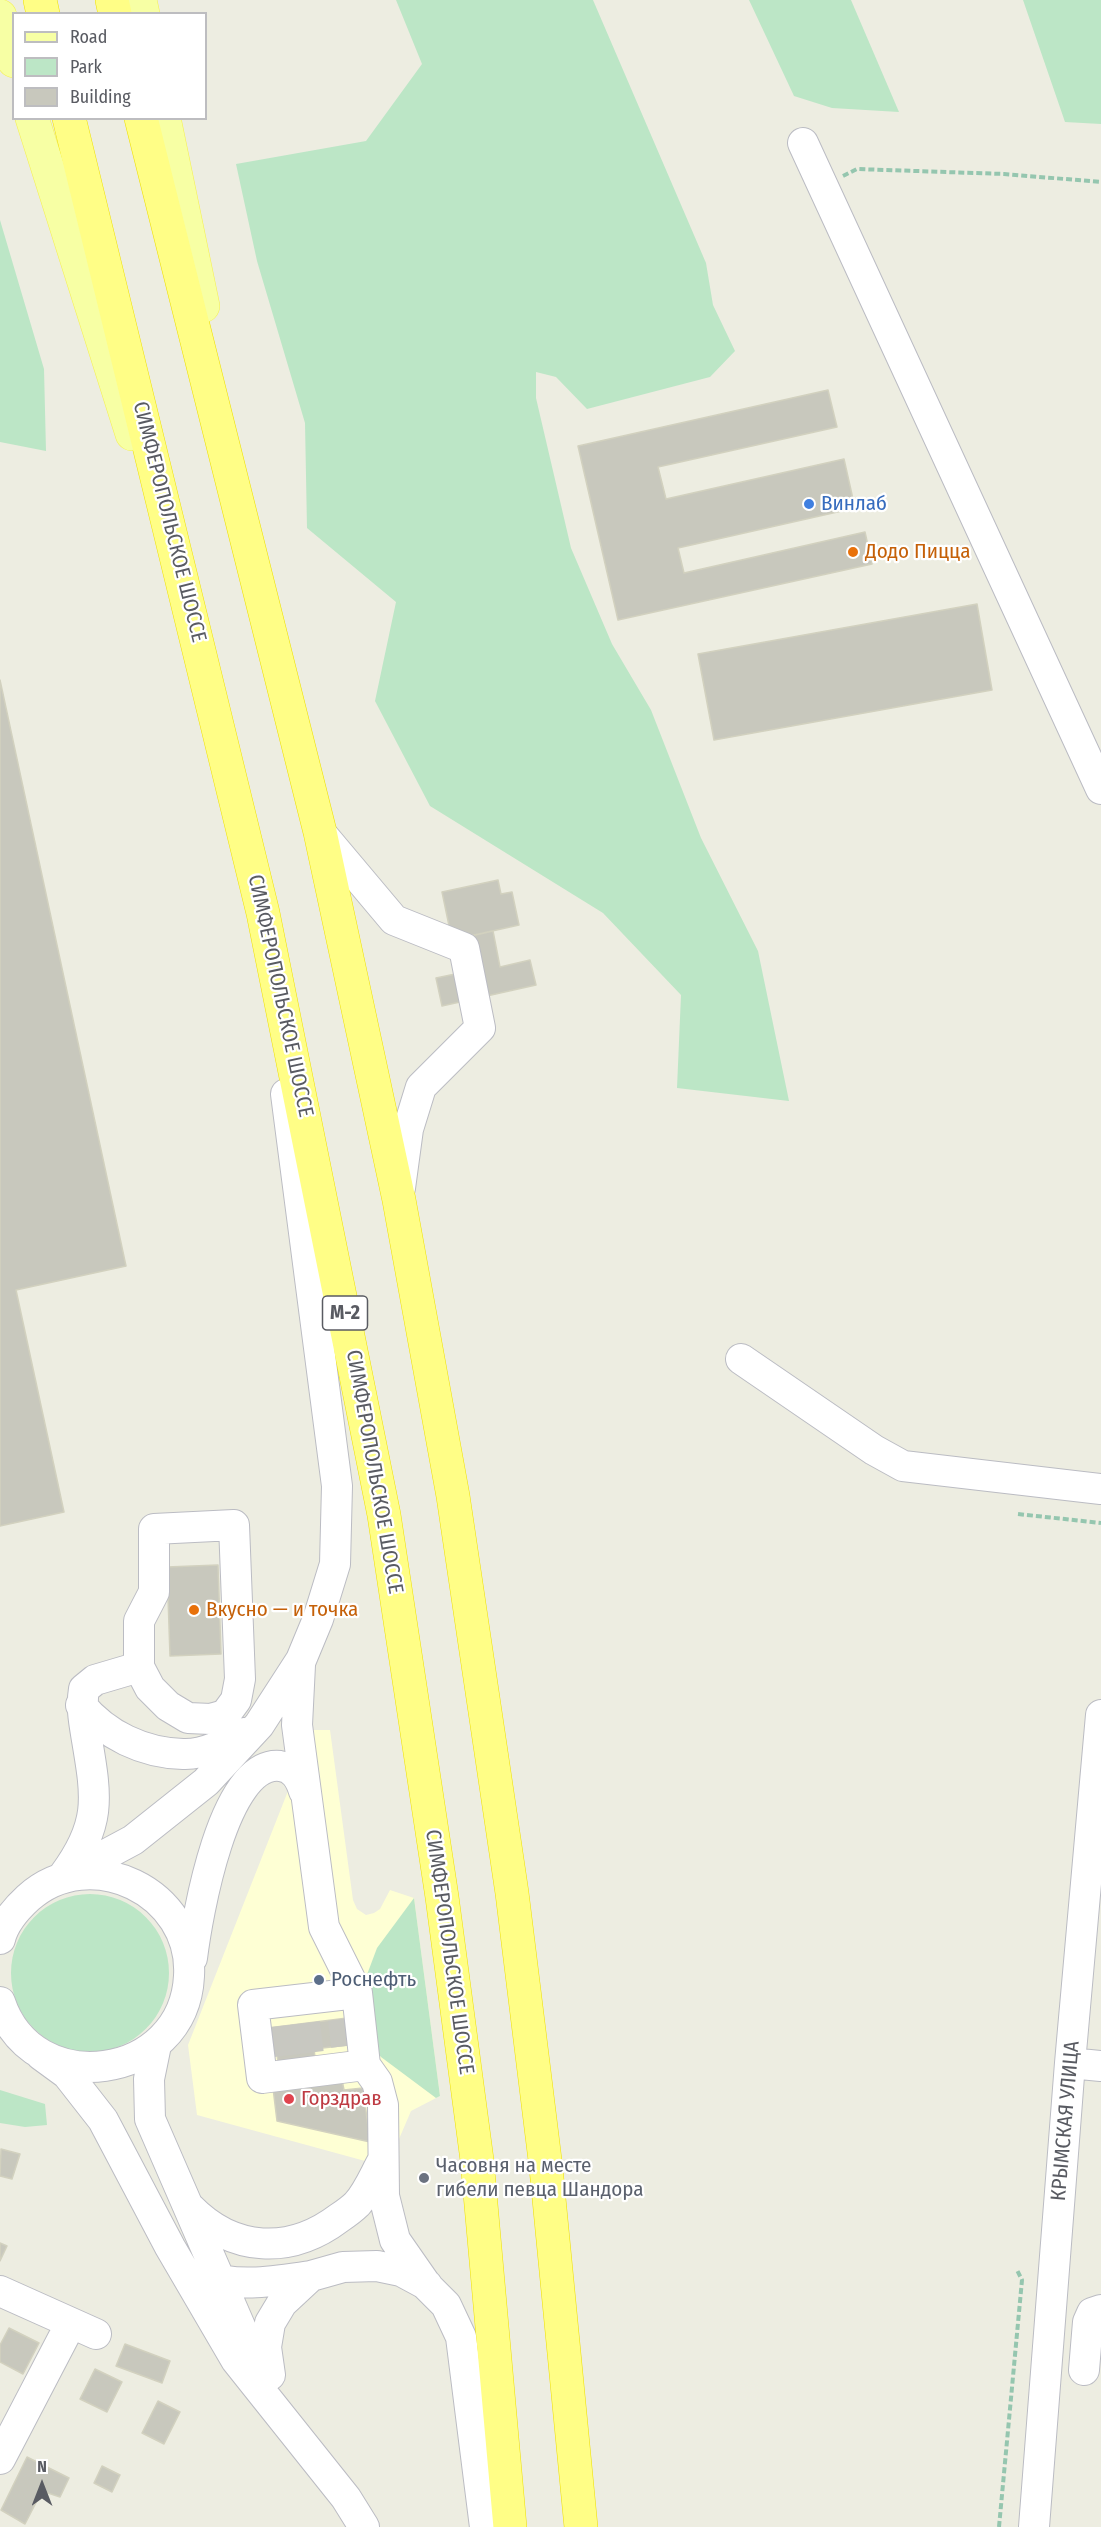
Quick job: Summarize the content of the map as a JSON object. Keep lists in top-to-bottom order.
{
  "streets": {
    "highway": ["СИМФЕРОПОЛЬСКОЕ ШОССЕ", "М-2"],
    "street": ["КРЫМСКАЯ УЛИЦА"]
  },
  "places": [
    "Винлаб",
    "Додо Пицца",
    "Вкусно — и точка",
    "Роснефть",
    "Горздрав",
    "Часовня на месте гибели певца Шандора"
  ],
  "legend": ["Road", "Park", "Building"],
  "north": "top"
}
